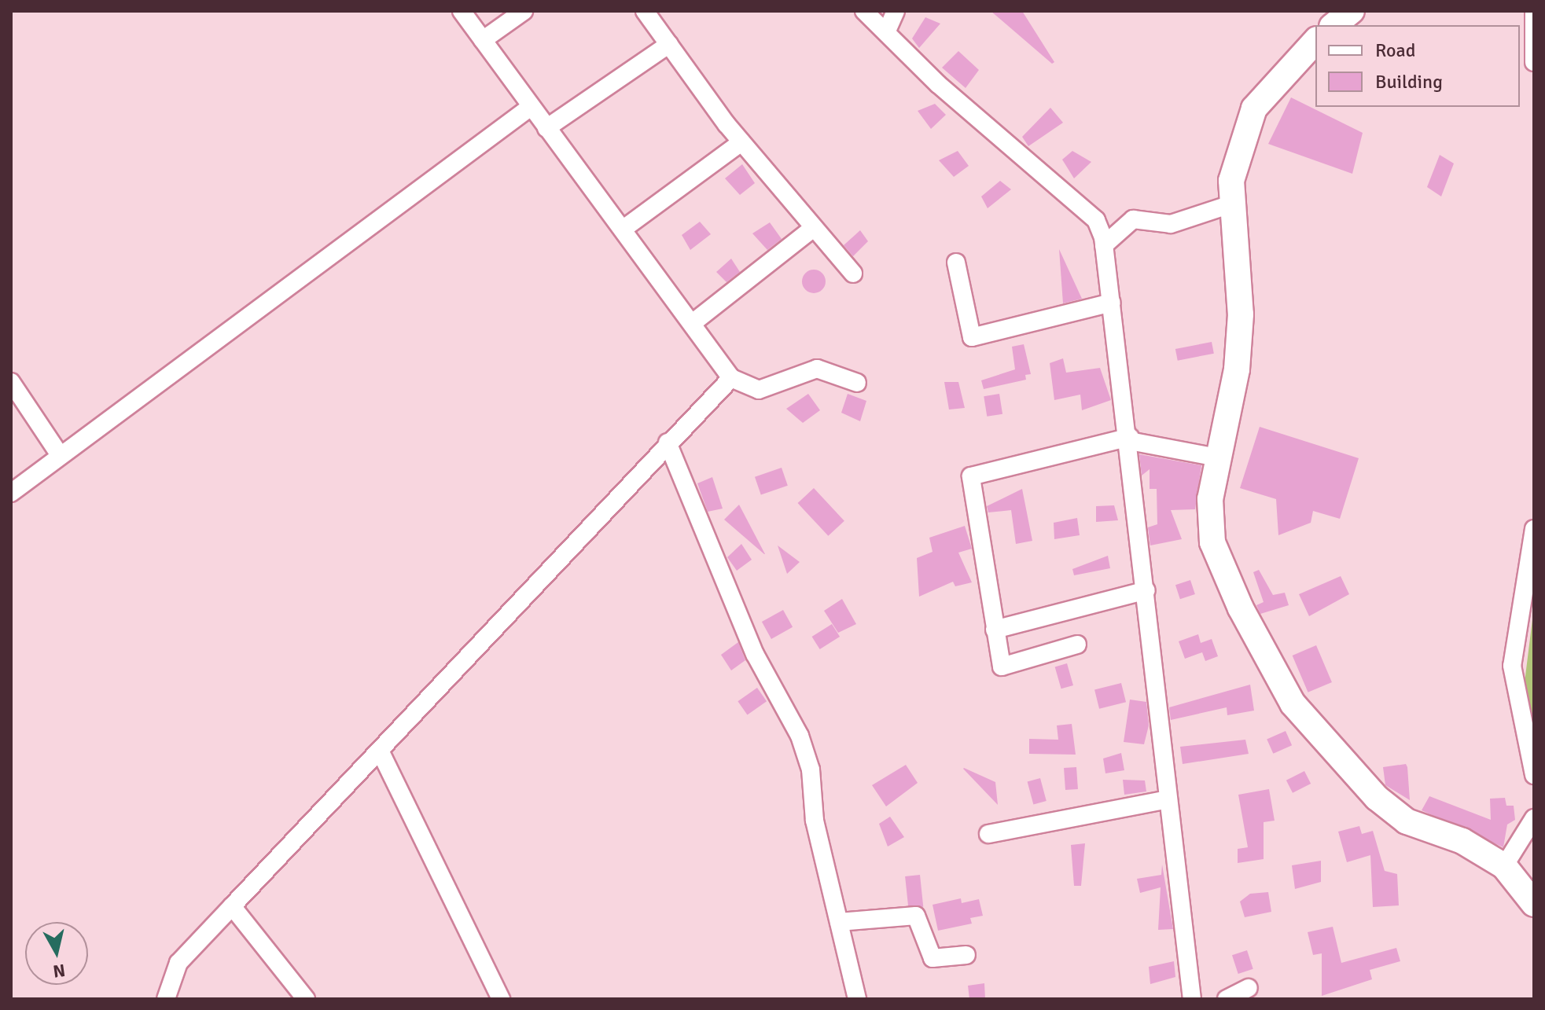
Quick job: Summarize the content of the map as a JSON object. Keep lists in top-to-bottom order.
{
  "legend": ["Road", "Building"],
  "north": "bottom"
}
